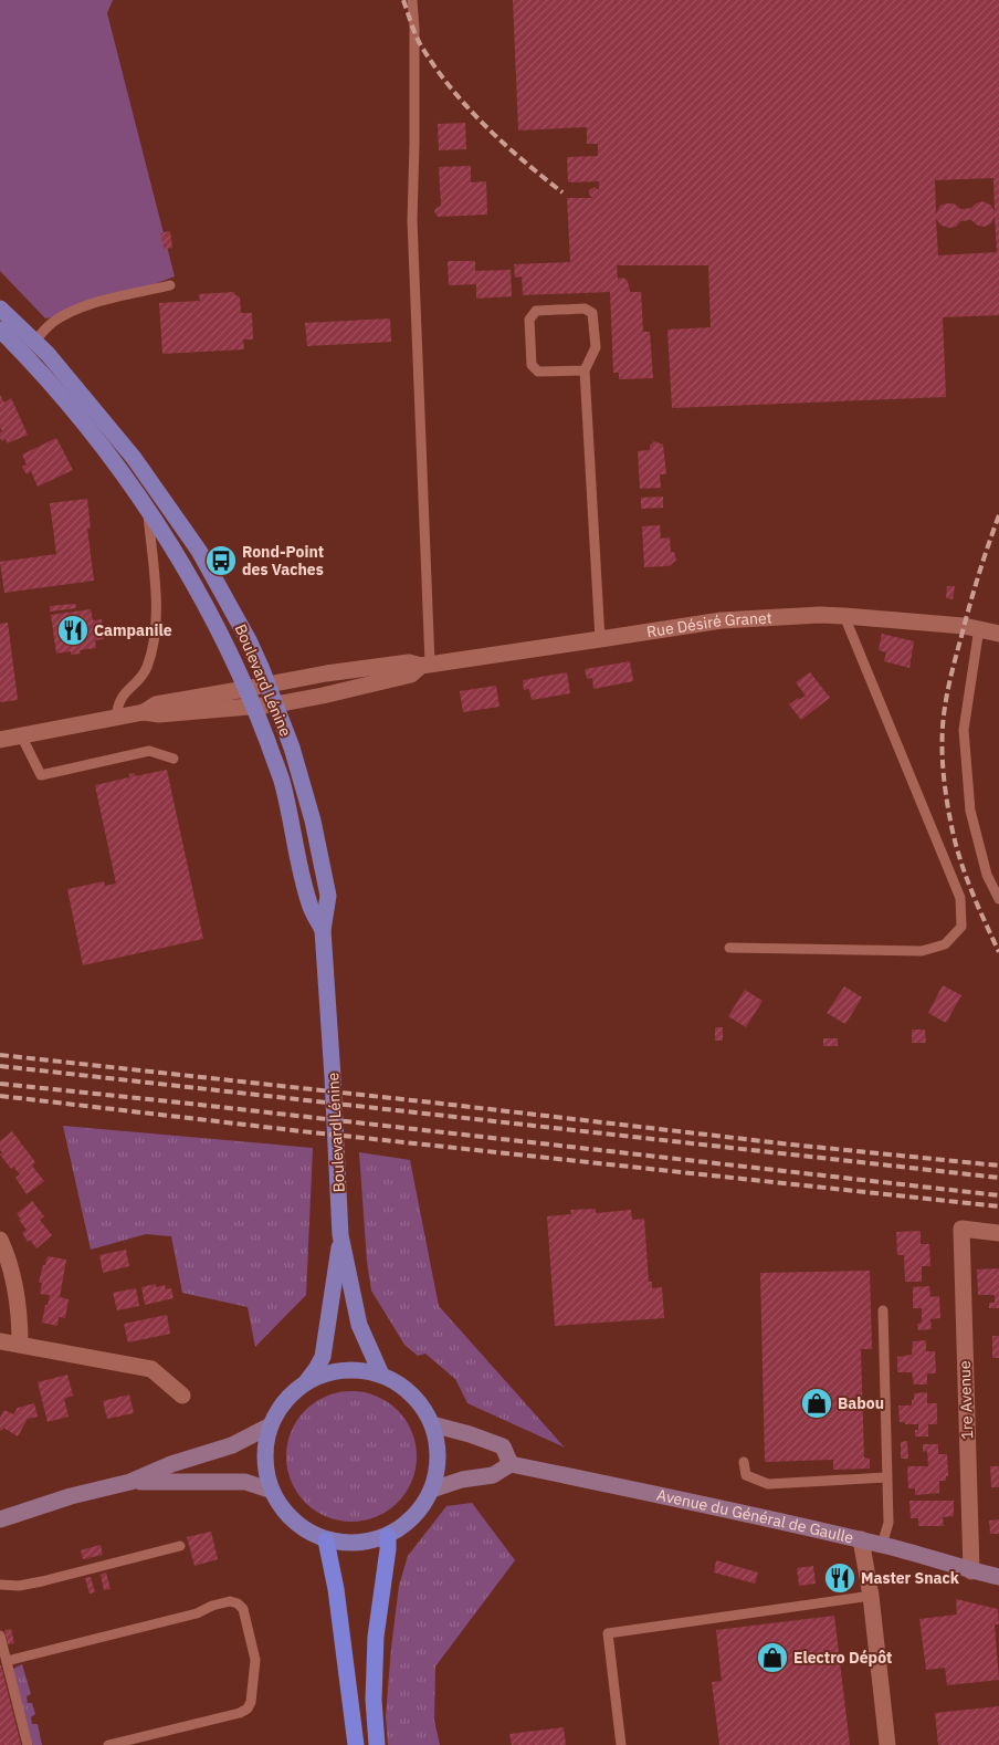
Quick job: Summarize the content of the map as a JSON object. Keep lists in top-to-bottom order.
{
  "streets": {
    "main road": ["Boulevard Lénine", "Avenue du Général de Gaulle"],
    "street": ["Rue Désiré Granet", "1re Avenue"]
  },
  "crossings": [
    ["Rue Désiré Granet", "Boulevard Lénine"],
    ["1re Avenue", "Avenue du Général de Gaulle"]
  ],
  "places": {
    "bus stop": ["Rond-Point des Vaches"],
    "restaurant": ["Campanile", "Master Snack"],
    "shop": ["Babou", "Electro Dépôt"]
  }
}
